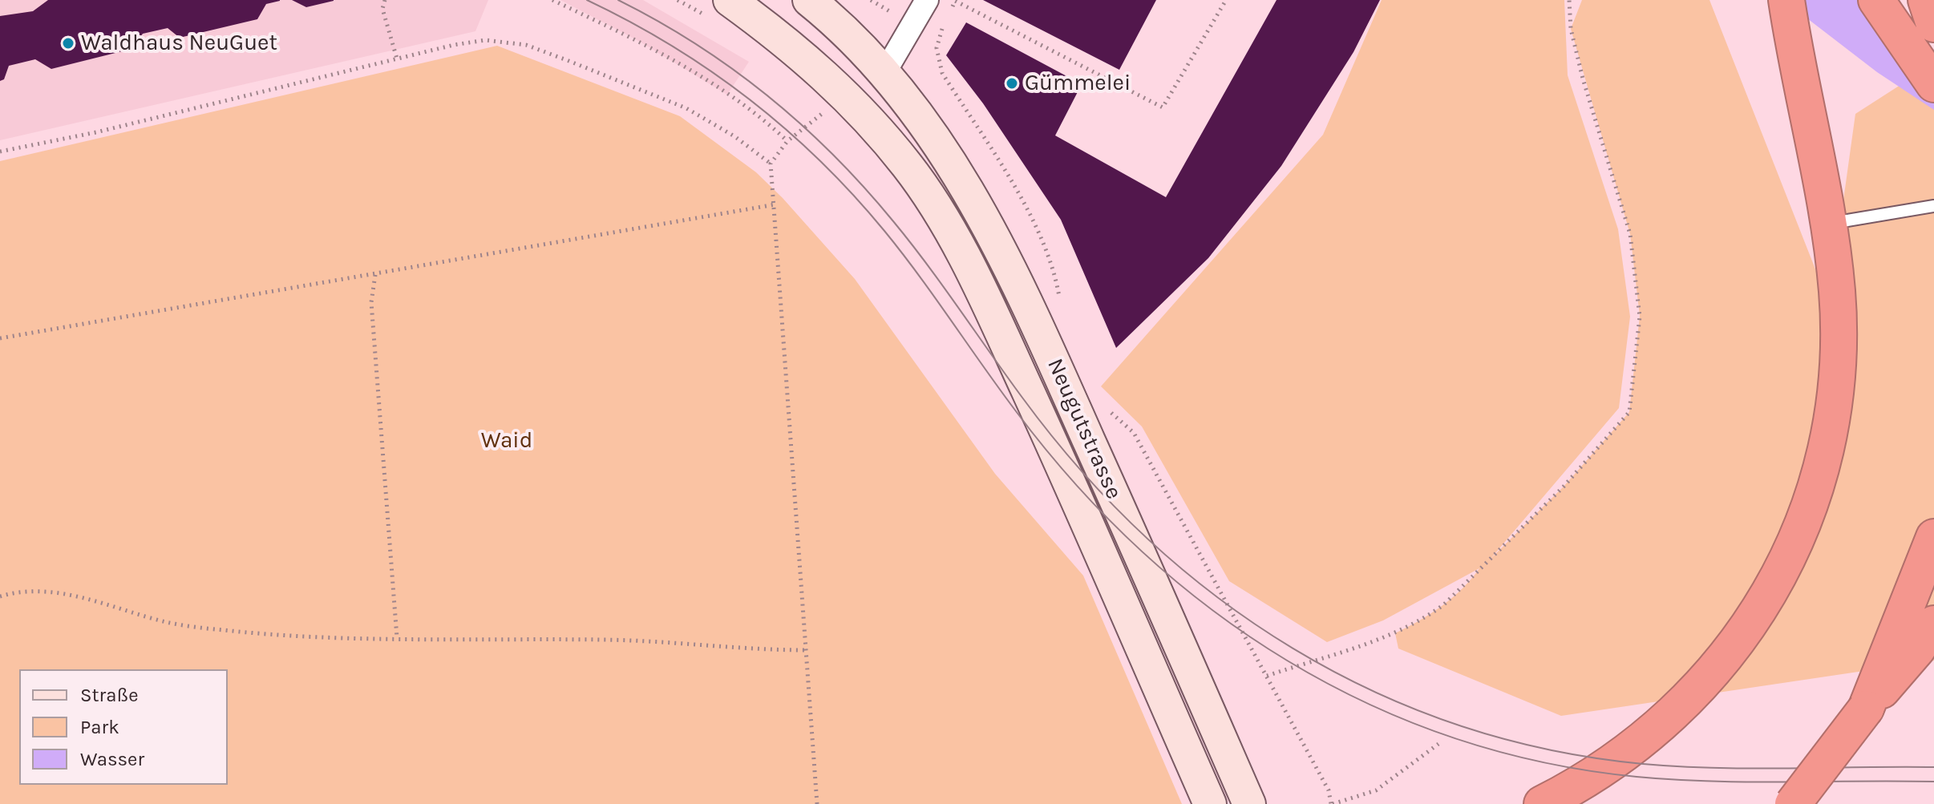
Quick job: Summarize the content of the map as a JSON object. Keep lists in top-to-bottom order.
{
  "streets": {
    "main road": ["Neugutstrasse"]
  },
  "parks": ["Waid"],
  "places": ["Waldhaus NeuGuet", "Gümmelei"],
  "legend": ["Straße", "Park", "Wasser"]
}
